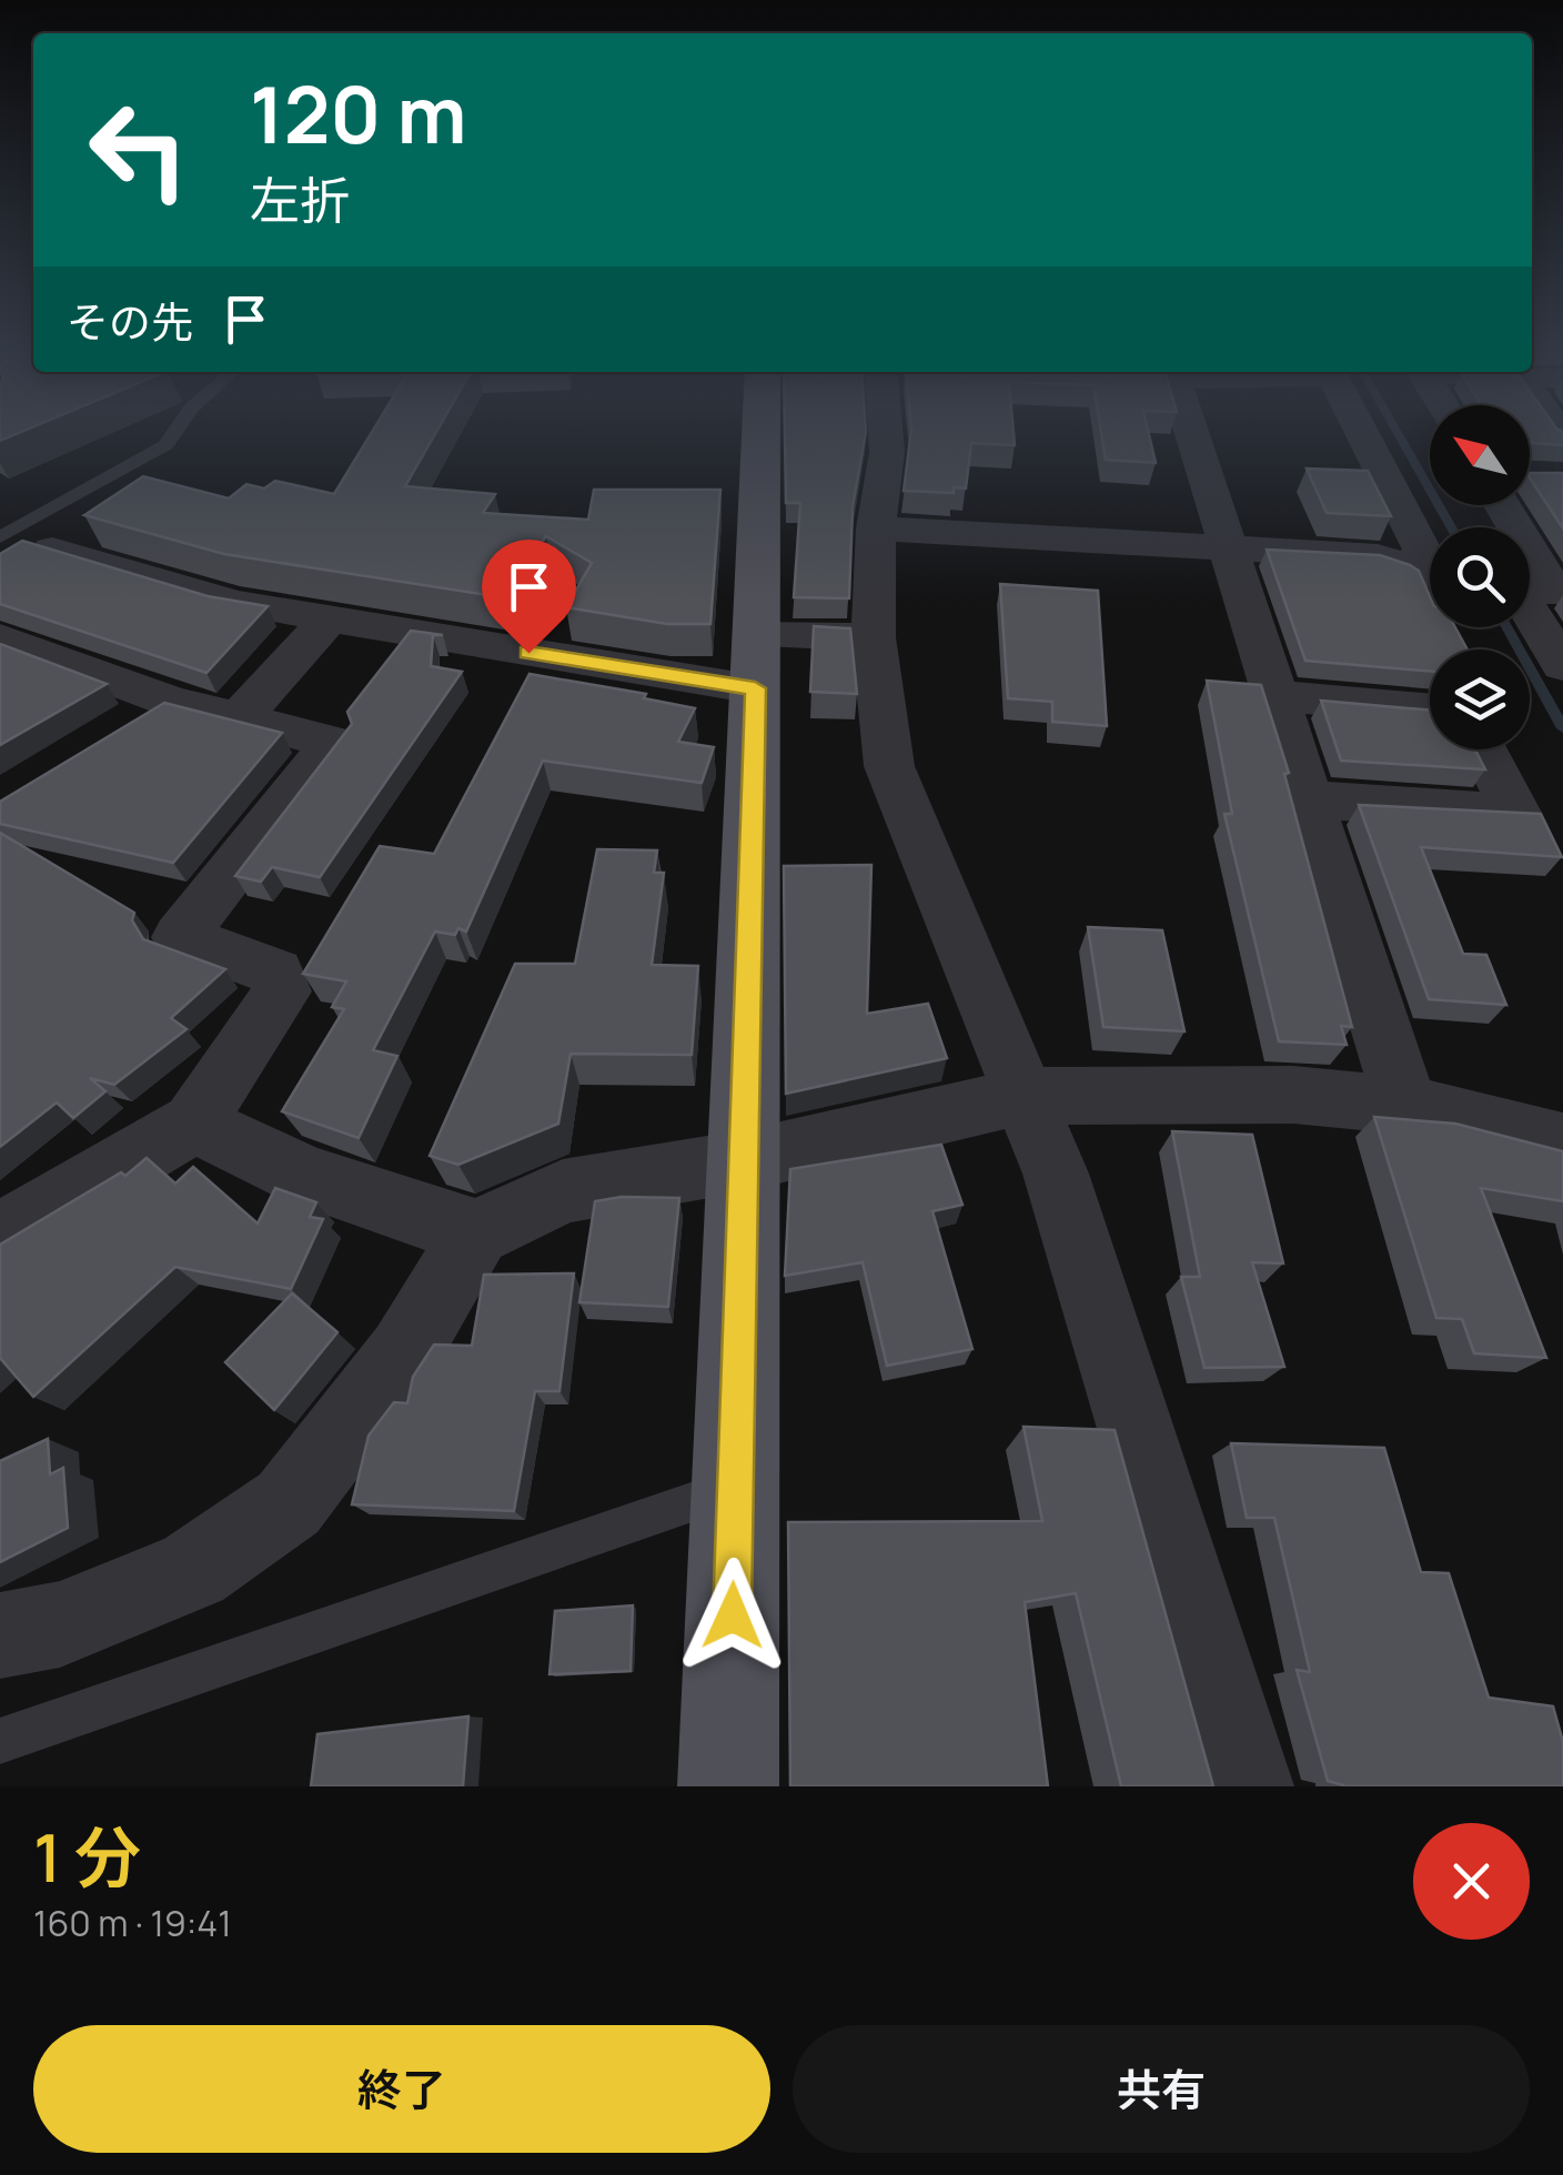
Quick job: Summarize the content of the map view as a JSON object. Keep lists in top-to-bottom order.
{
  "north": "top left",
  "page": {
    "turn": ["120 m", "左折"],
    "then": "その先",
    "heading": ["1 分", "160 m · 19:41"],
    "buttons": ["終了", "共有"]
  }
}
